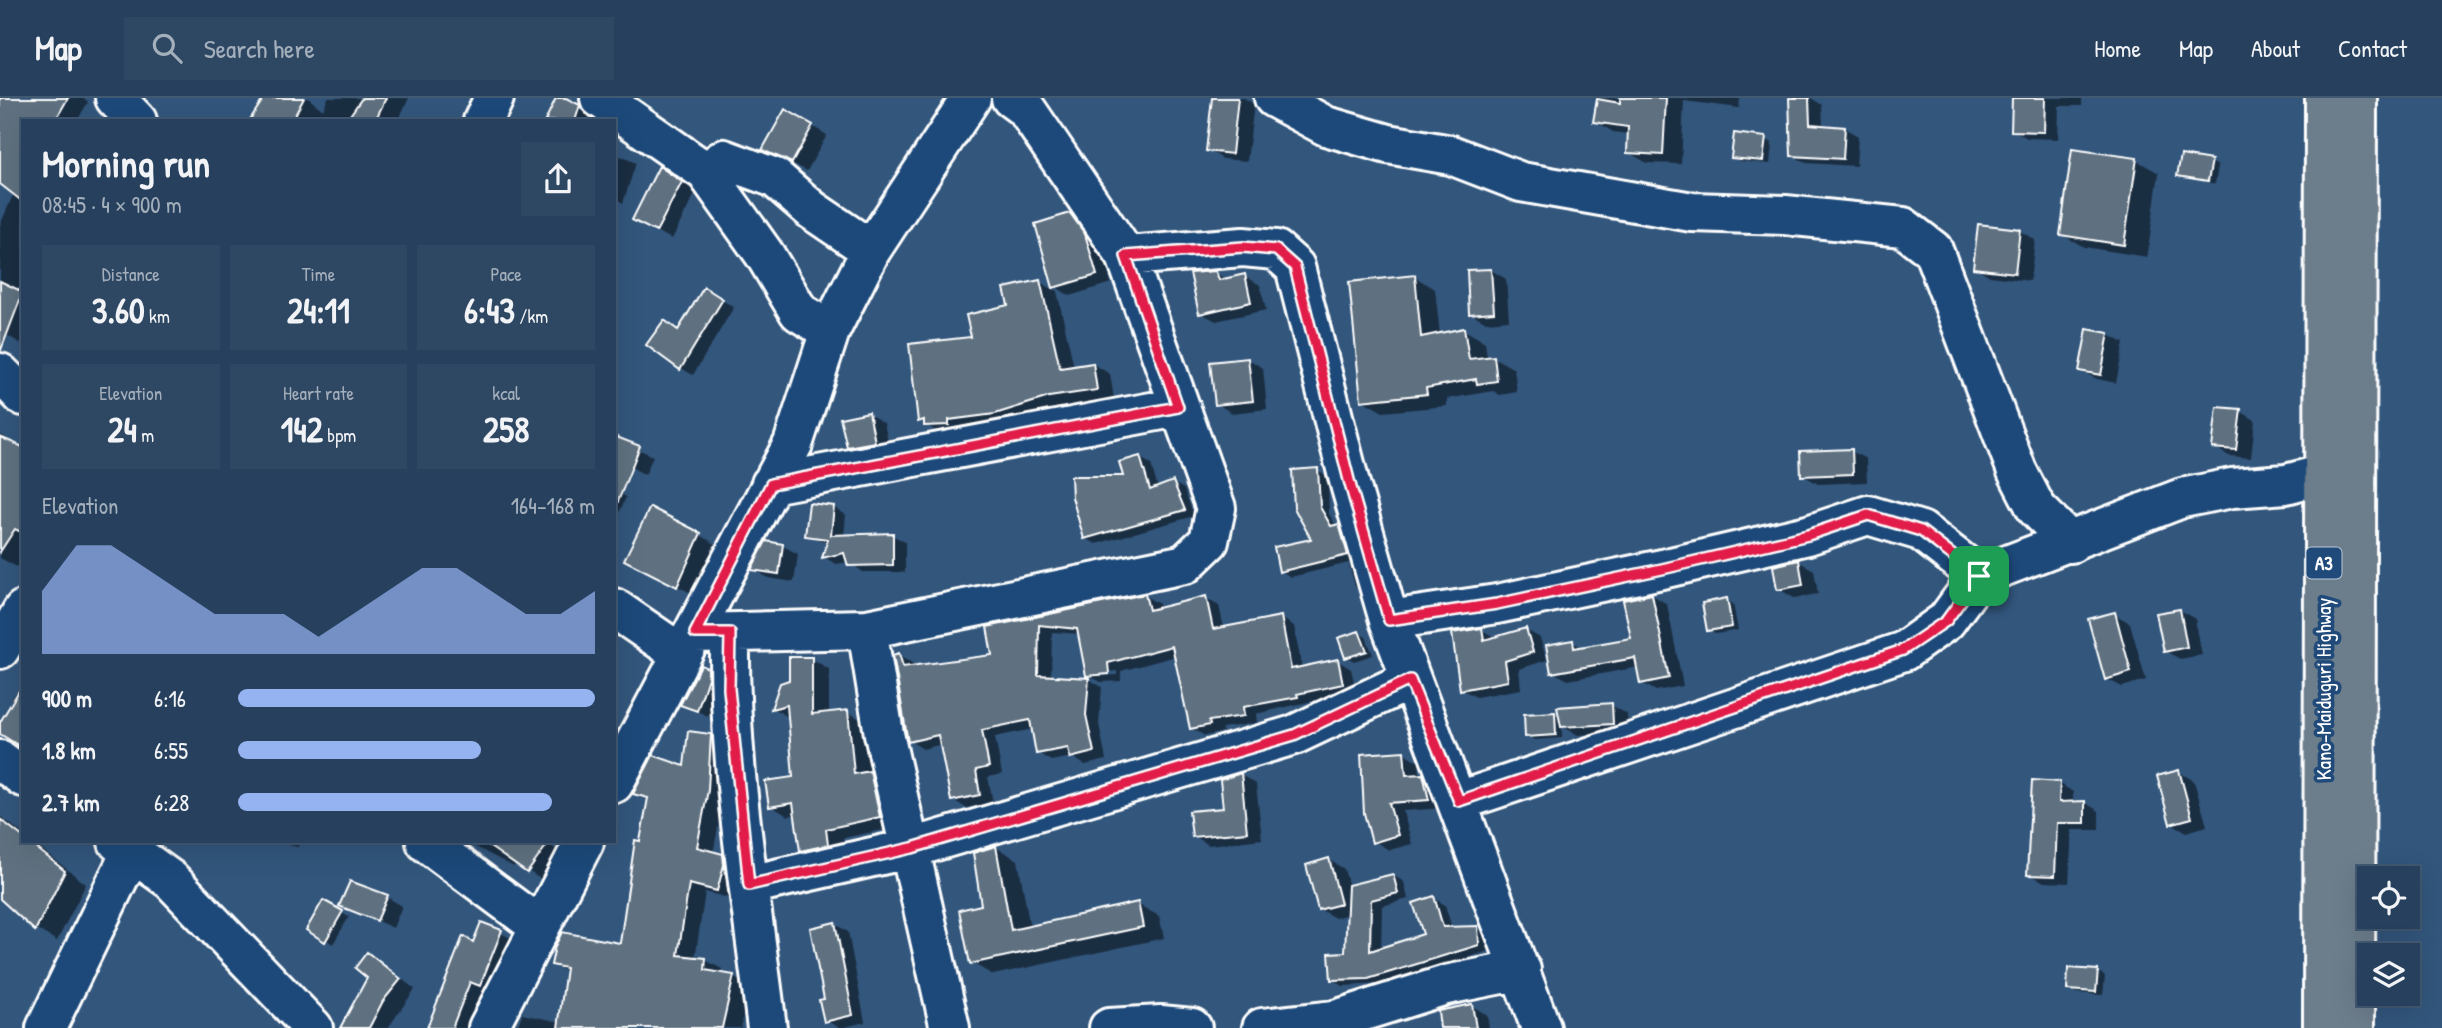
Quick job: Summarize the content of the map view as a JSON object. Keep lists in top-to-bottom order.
{
  "streets": {
    "highway": ["A3", "Kano-Maiduguri Highway"]
  },
  "page": {
    "header": "Map",
    "search": "Search here",
    "nav": [
      "Home",
      "Map",
      "About",
      "Contact"
    ],
    "heading": ["Morning run", "08:45 · 4 × 900 m"],
    "stats": [
      ["Distance", "3.60 km"],
      ["Time", "24:11"],
      ["Pace", "6:43 /km"],
      ["Elevation", "24 m"],
      ["Heart rate", "142 bpm"],
      ["kcal", "258"]
    ],
    "chart": ["Elevation", "164–168 m"],
    "list": [
      {
        "name": "900 m",
        "note": "6:16"
      },
      {
        "name": "1.8 km",
        "note": "6:55"
      },
      {
        "name": "2.7 km",
        "note": "6:28"
      }
    ]
  }
}
